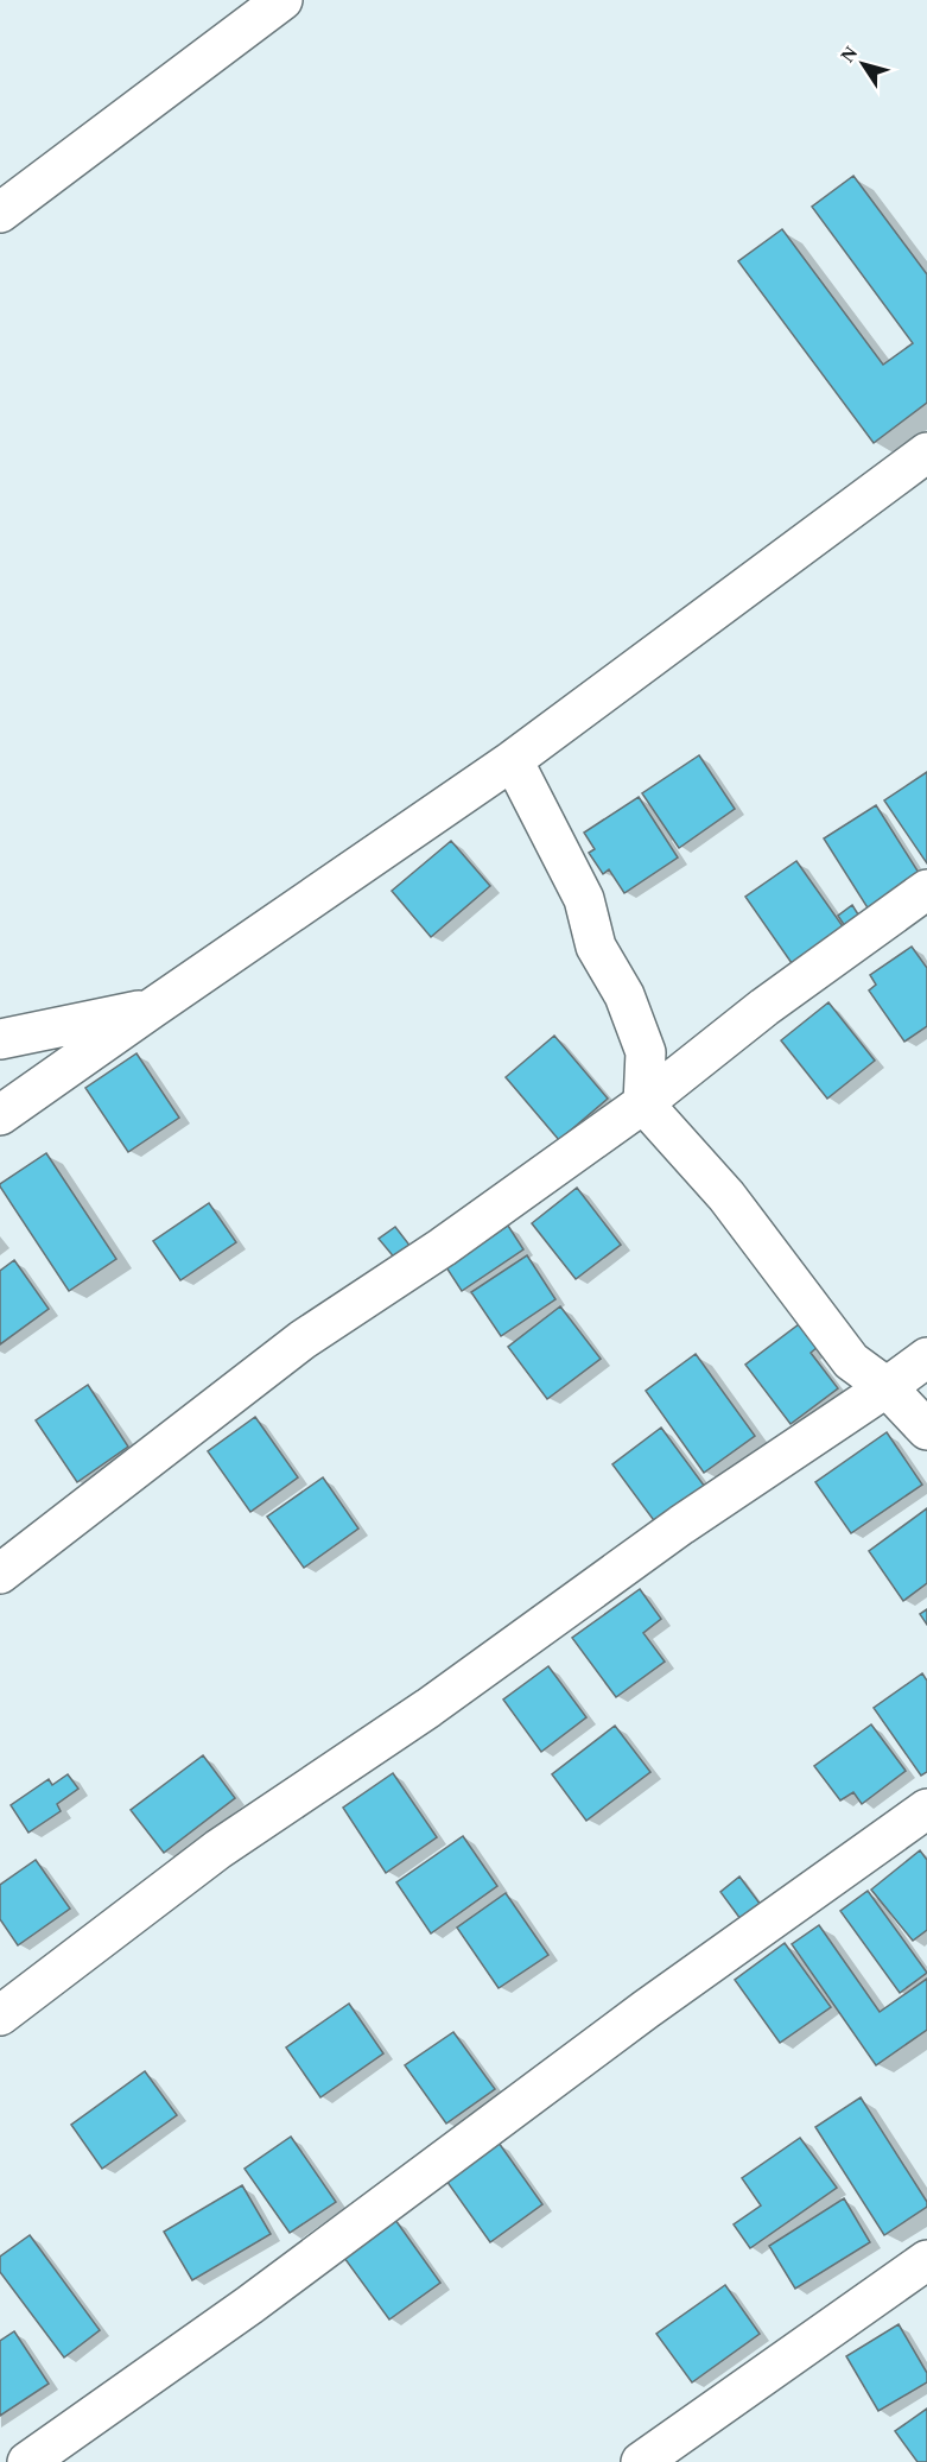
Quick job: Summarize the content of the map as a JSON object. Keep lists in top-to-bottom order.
{
  "north": "top left"
}
